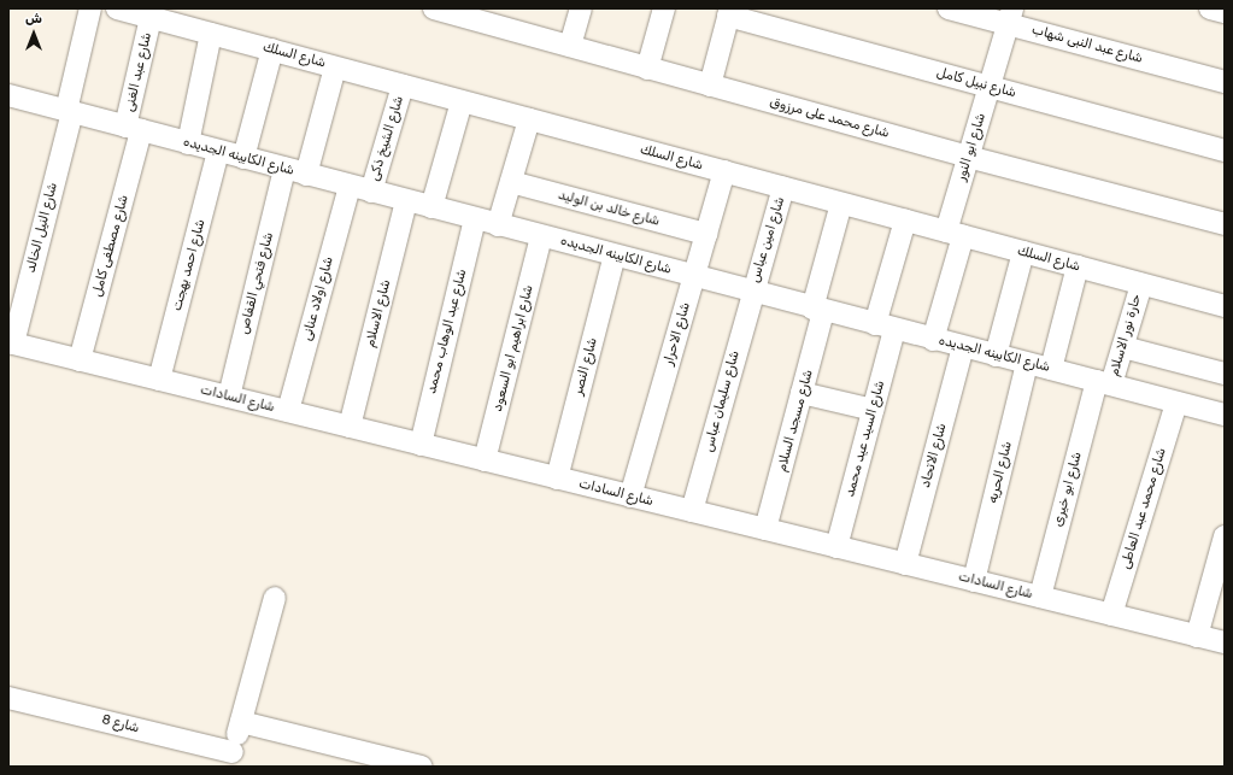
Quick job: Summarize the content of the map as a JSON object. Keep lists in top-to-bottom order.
{
  "streets": {
    "street": [
      "شارع عبد النبى شهاب",
      "شارع السلك",
      "شارع عبد الغنى",
      "شارع نبيل كامل",
      "شارع محمد على مرزوق",
      "شارع الشيخ ذكى",
      "شارع ابو النور",
      "شارع الكابينه الجديده",
      "شارع خالد بن الوليد",
      "شارع النيل الخالد",
      "شارع امين عباس",
      "شارع مصطفى كامل",
      "شارع احمد بهجت",
      "شارع فتحي القفاص",
      "شارع اولاد عنانى",
      "شارع الاسلام",
      "شارع عبد الوهاب محمد",
      "شارع الاحرار",
      "حارة نور الاسلام",
      "شارع ابراهيم ابو السعود",
      "شارع النصر",
      "شارع السادات",
      "شارع سليمان عباس",
      "شارع مسجد السلام",
      "شارع السيد عيد محمد",
      "شارع الاتحاد",
      "شارع الحريه",
      "شارع ابو خيرى",
      "شارع محمد عبد العاطى",
      "شارع 8"
    ]
  },
  "crossings": [
    ["شارع عبد النبى شهاب", "شارع ابو النور"],
    ["شارع السلك", "شارع عبد الغنى"],
    ["شارع السلك", "شارع الشيخ ذكى"],
    ["شارع السلك", "شارع ابو النور"],
    ["شارع السلك", "شارع امين عباس"],
    ["شارع السلك", "شارع الاحرار"],
    ["شارع السلك", "حارة نور الاسلام"],
    ["شارع السلك", "شارع مسجد السلام"],
    ["شارع السلك", "شارع السيد عيد محمد"],
    ["شارع عبد الغنى", "شارع الكابينه الجديده"],
    ["شارع عبد الغنى", "شارع مصطفى كامل"],
    ["شارع نبيل كامل", "شارع ابو النور"],
    ["شارع محمد على مرزوق", "شارع ابو النور"],
    ["شارع الشيخ ذكى", "شارع الكابينه الجديده"],
    ["شارع ابو النور", "شارع الكابينه الجديده"],
    ["شارع الكابينه الجديده", "شارع النيل الخالد"],
    ["شارع الكابينه الجديده", "شارع امين عباس"],
    ["شارع الكابينه الجديده", "شارع مصطفى كامل"],
    ["شارع الكابينه الجديده", "شارع احمد بهجت"],
    ["شارع الكابينه الجديده", "شارع فتحي القفاص"],
    ["شارع الكابينه الجديده", "شارع اولاد عنانى"],
    ["شارع الكابينه الجديده", "شارع الاسلام"],
    ["شارع الكابينه الجديده", "شارع عبد الوهاب محمد"],
    ["شارع الكابينه الجديده", "شارع الاحرار"],
    ["شارع الكابينه الجديده", "حارة نور الاسلام"],
    ["شارع الكابينه الجديده", "شارع ابراهيم ابو السعود"],
    ["شارع الكابينه الجديده", "شارع النصر"],
    ["شارع الكابينه الجديده", "شارع سليمان عباس"],
    ["شارع الكابينه الجديده", "شارع مسجد السلام"],
    ["شارع الكابينه الجديده", "شارع السيد عيد محمد"],
    ["شارع الكابينه الجديده", "شارع الاتحاد"],
    ["شارع الكابينه الجديده", "شارع الحريه"],
    ["شارع الكابينه الجديده", "شارع ابو خيرى"],
    ["شارع الكابينه الجديده", "شارع محمد عبد العاطى"],
    ["شارع خالد بن الوليد", "شارع الاحرار"],
    ["شارع النيل الخالد", "شارع السادات"],
    ["شارع امين عباس", "شارع سليمان عباس"],
    ["شارع مصطفى كامل", "شارع السادات"],
    ["شارع احمد بهجت", "شارع السادات"],
    ["شارع فتحي القفاص", "شارع السادات"],
    ["شارع اولاد عنانى", "شارع السادات"],
    ["شارع الاسلام", "شارع السادات"],
    ["شارع عبد الوهاب محمد", "شارع السادات"],
    ["شارع الاحرار", "شارع السادات"],
    ["حارة نور الاسلام", "شارع ابو خيرى"],
    ["شارع ابراهيم ابو السعود", "شارع السادات"],
    ["شارع النصر", "شارع السادات"],
    ["شارع السادات", "شارع سليمان عباس"],
    ["شارع السادات", "شارع مسجد السلام"],
    ["شارع السادات", "شارع السيد عيد محمد"],
    ["شارع السادات", "شارع الاتحاد"],
    ["شارع السادات", "شارع الحريه"],
    ["شارع السادات", "شارع ابو خيرى"],
    ["شارع السادات", "شارع محمد عبد العاطى"]
  ],
  "north": "top"
}
